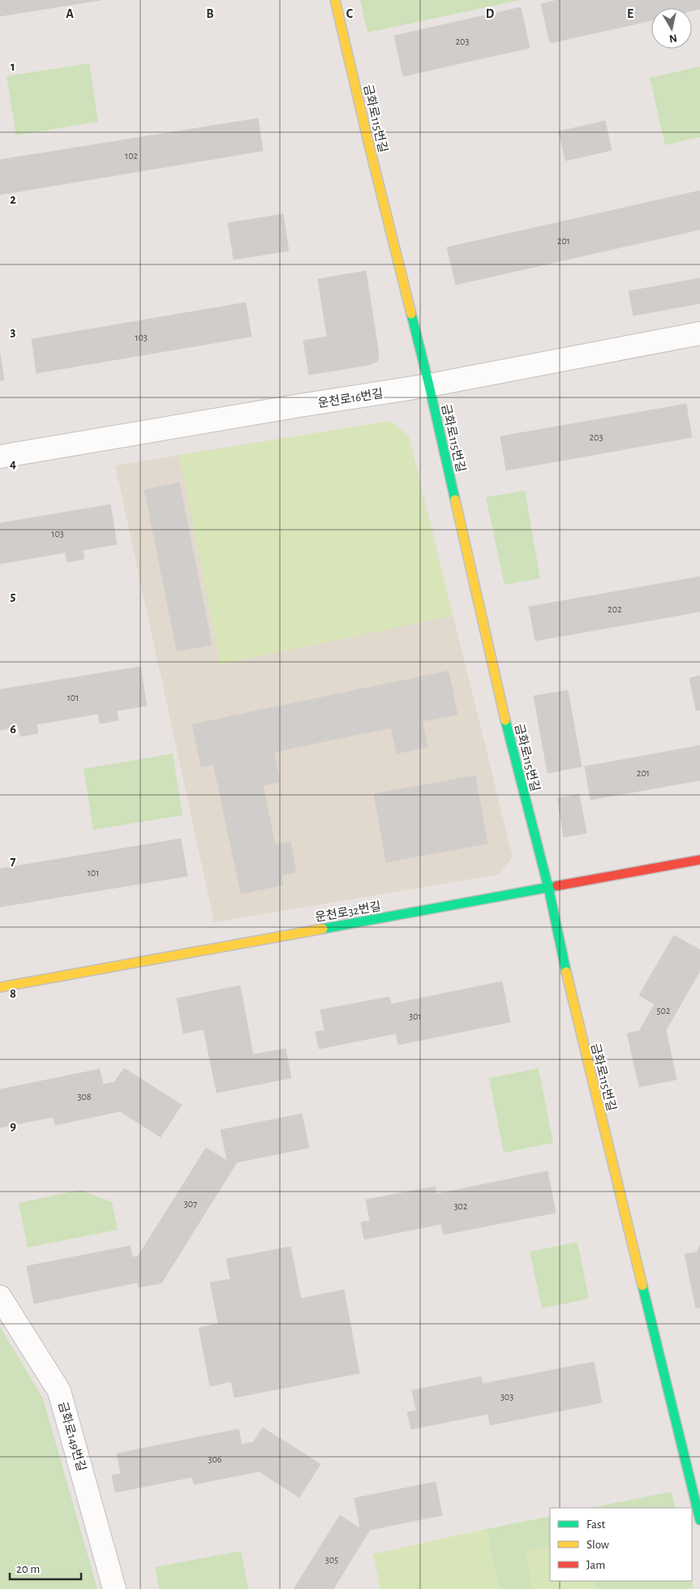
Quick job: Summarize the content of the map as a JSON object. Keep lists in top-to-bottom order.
{
  "streets": {
    "street": [
      "금화로115번길",
      "운천로16번길",
      "운천로32번길",
      "금화로149번길"
    ]
  },
  "crossings": [
    ["금화로115번길", "운천로16번길"],
    ["금화로115번길", "운천로32번길"]
  ],
  "house_numbers": [
    "203",
    "102",
    "201",
    "103",
    "203",
    "103",
    "202",
    "101",
    "201",
    "101",
    "502",
    "301",
    "308",
    "307",
    "302",
    "303",
    "306",
    "305"
  ],
  "legend": ["Fast", "Slow", "Jam"],
  "scale_bar": "20 m",
  "north": "bottom",
  "grid": {
    "columns": [
      "A",
      "B",
      "C",
      "D",
      "E"
    ],
    "rows": [
      "1",
      "2",
      "3",
      "4",
      "5",
      "6",
      "7",
      "8",
      "9"
    ]
  }
}
